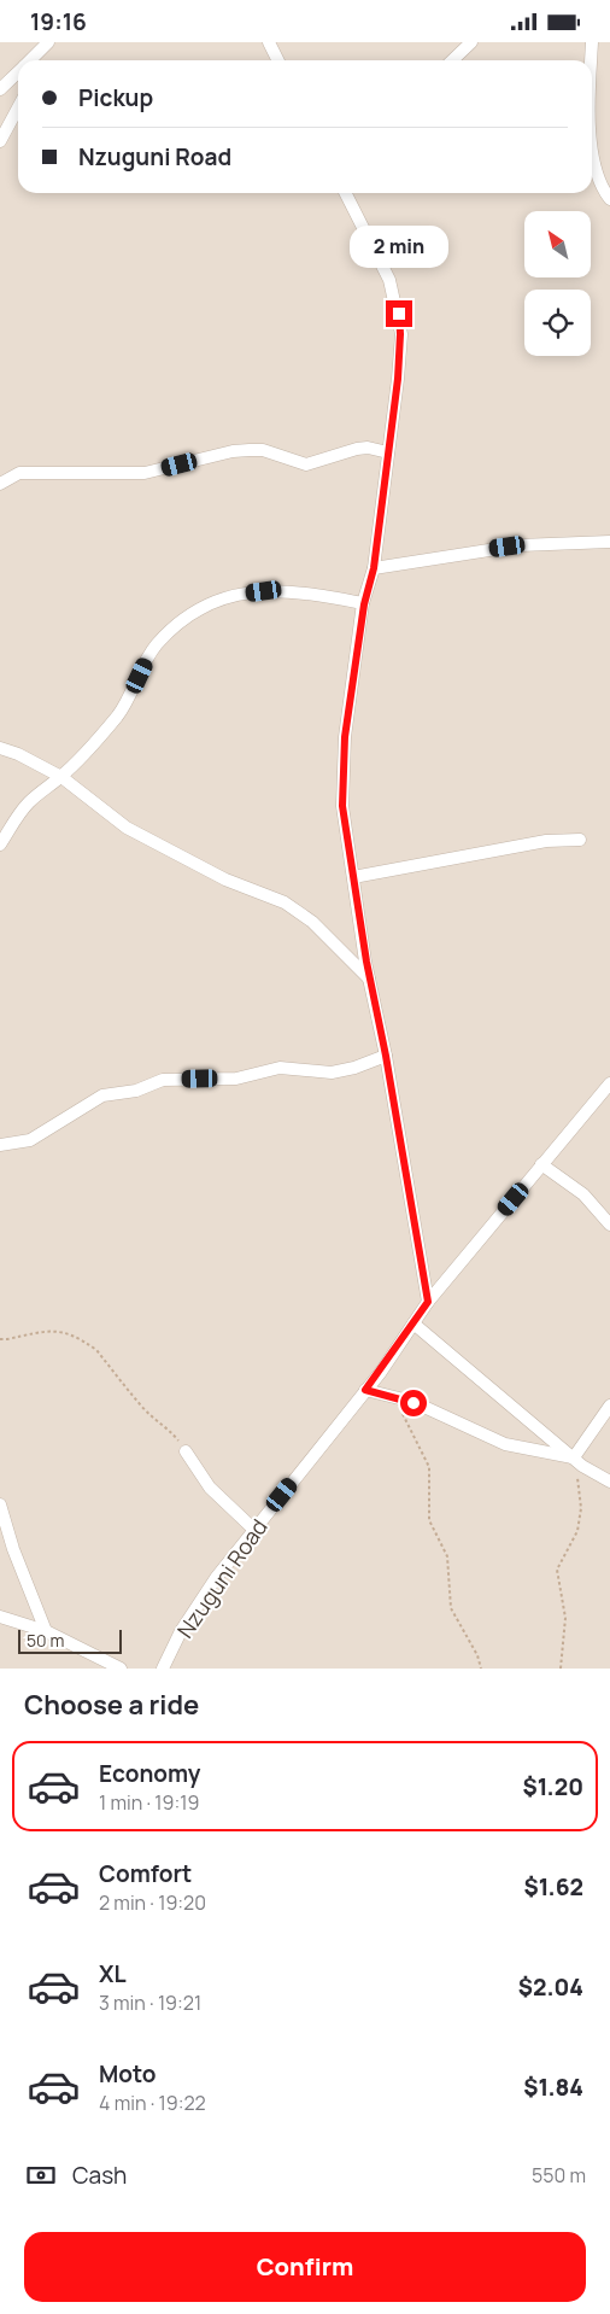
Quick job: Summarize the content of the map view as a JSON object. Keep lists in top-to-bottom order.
{
  "streets": {
    "street": ["Nzuguni Road"]
  },
  "scale_bar": "50 m",
  "north": "top left",
  "page": {
    "status": "19:16",
    "banner": ["Pickup", "Nzuguni Road"],
    "bubble": "2 min",
    "scale": "50 m",
    "heading": "Choose a ride",
    "list": [
      {
        "name": "Economy",
        "note": "1 min · 19:19",
        "value": "$1.20"
      },
      {
        "name": "Comfort",
        "note": "2 min · 19:20",
        "value": "$1.62"
      },
      {
        "name": "XL",
        "note": "3 min · 19:21",
        "value": "$2.04"
      },
      {
        "name": "Moto",
        "note": "4 min · 19:22",
        "value": "$1.84"
      }
    ],
    "pay": ["Cash", "550 m"],
    "buttons": "Confirm"
  }
}
